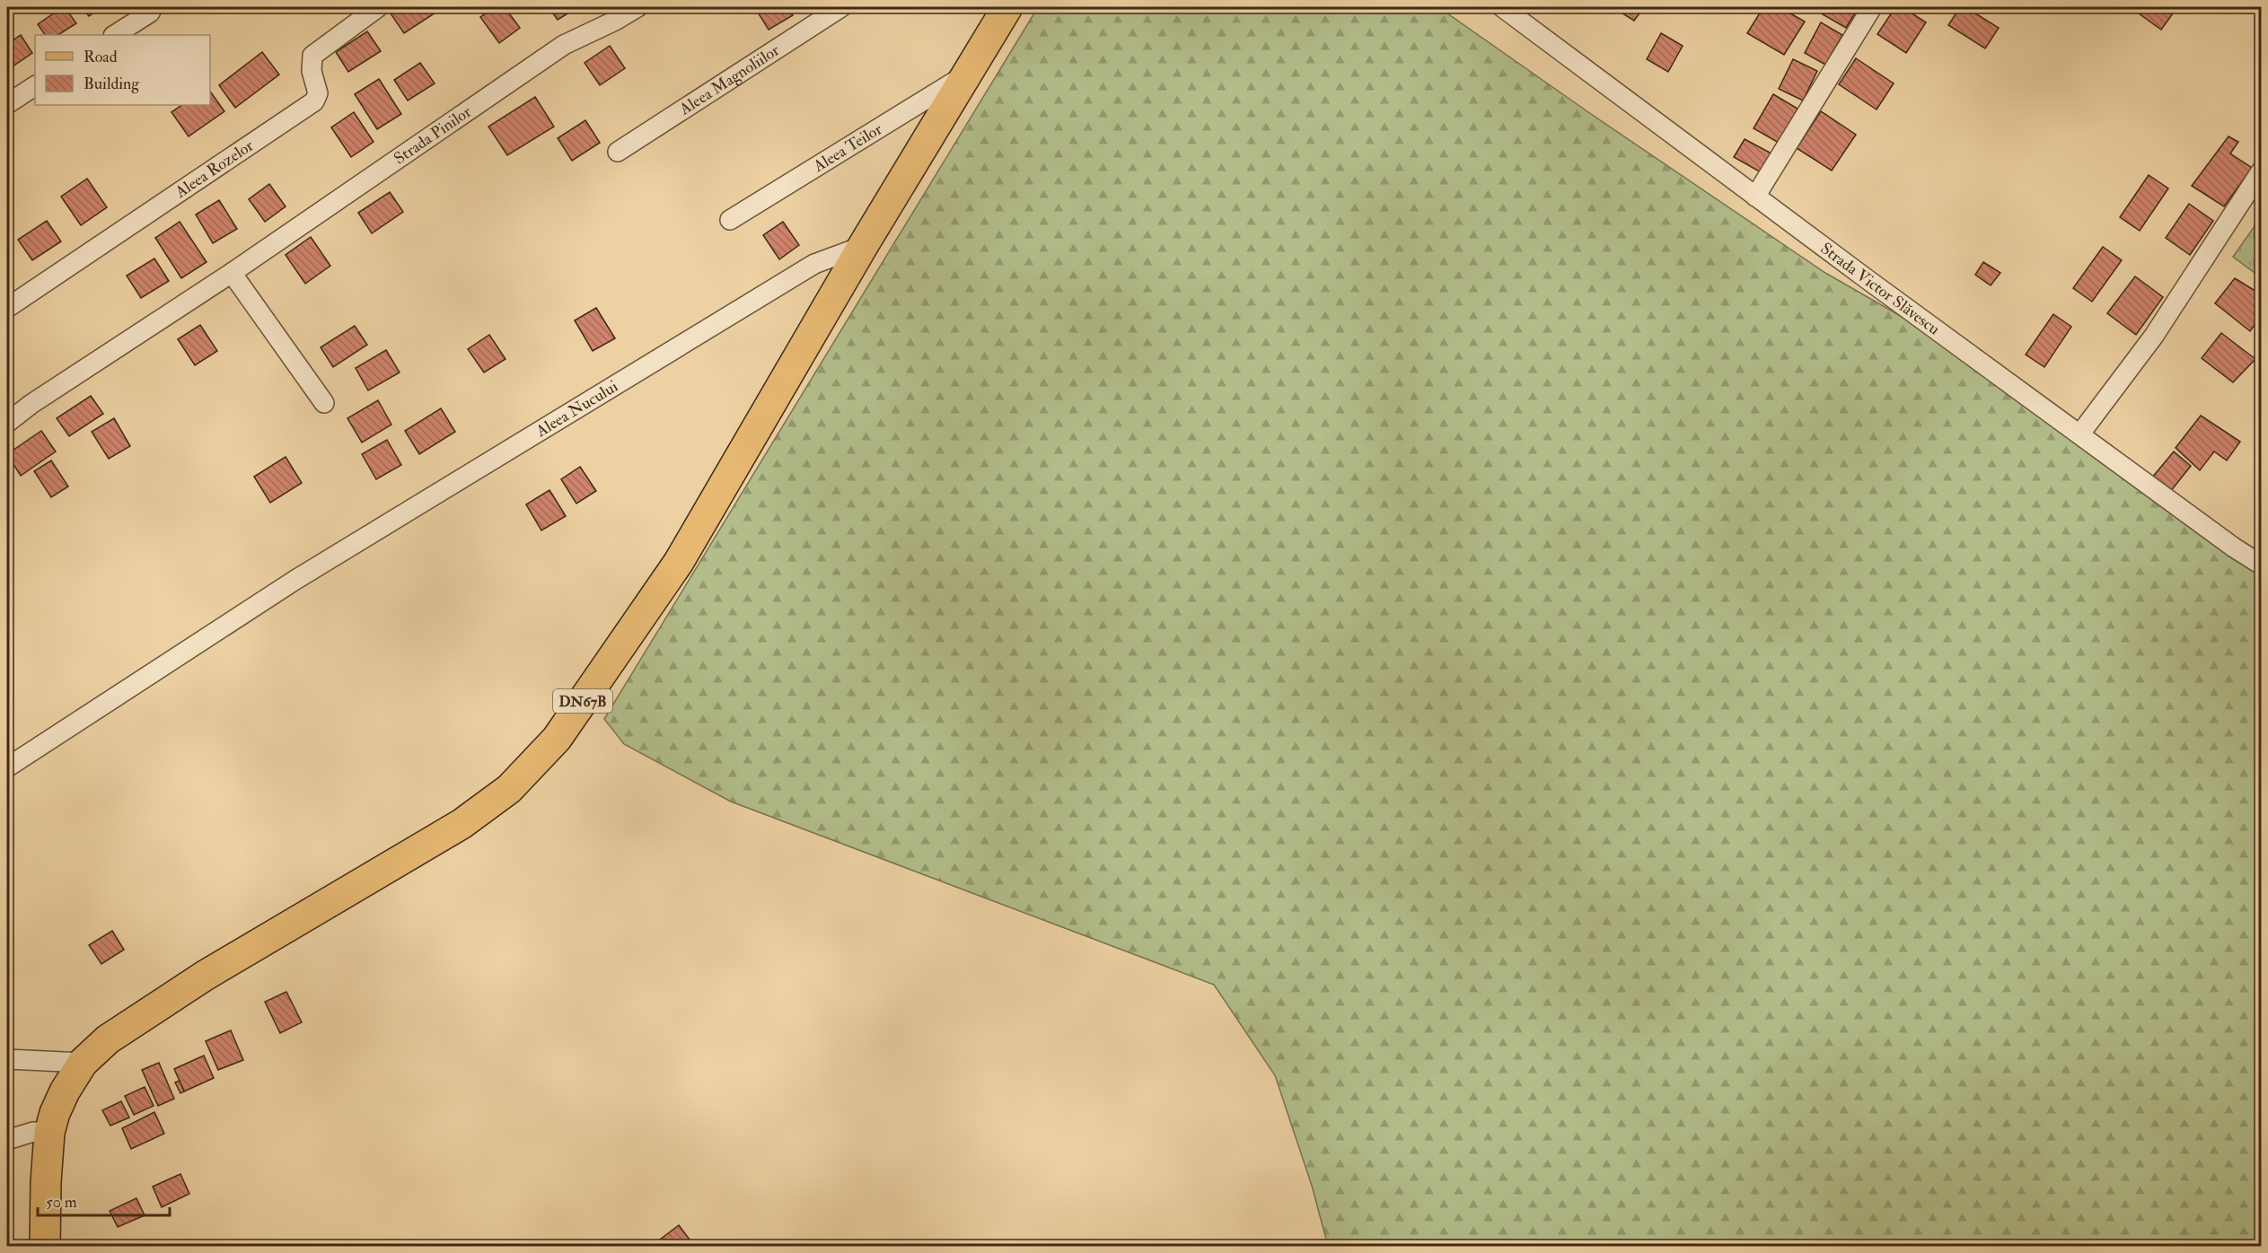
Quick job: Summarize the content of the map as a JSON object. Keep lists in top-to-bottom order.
{
  "streets": {
    "main road": ["DN67B"],
    "street": [
      "Aleea Magnoliilor",
      "Strada Pinilor",
      "Aleea Teilor",
      "Aleea Rozelor",
      "Strada Victor Slăvescu",
      "Aleea Nucului"
    ]
  },
  "crossings": [
    ["Aleea Teilor", "DN67B"],
    ["Aleea Nucului", "DN67B"]
  ],
  "legend": ["Road", "Building"],
  "scale_bar": "50 m"
}
